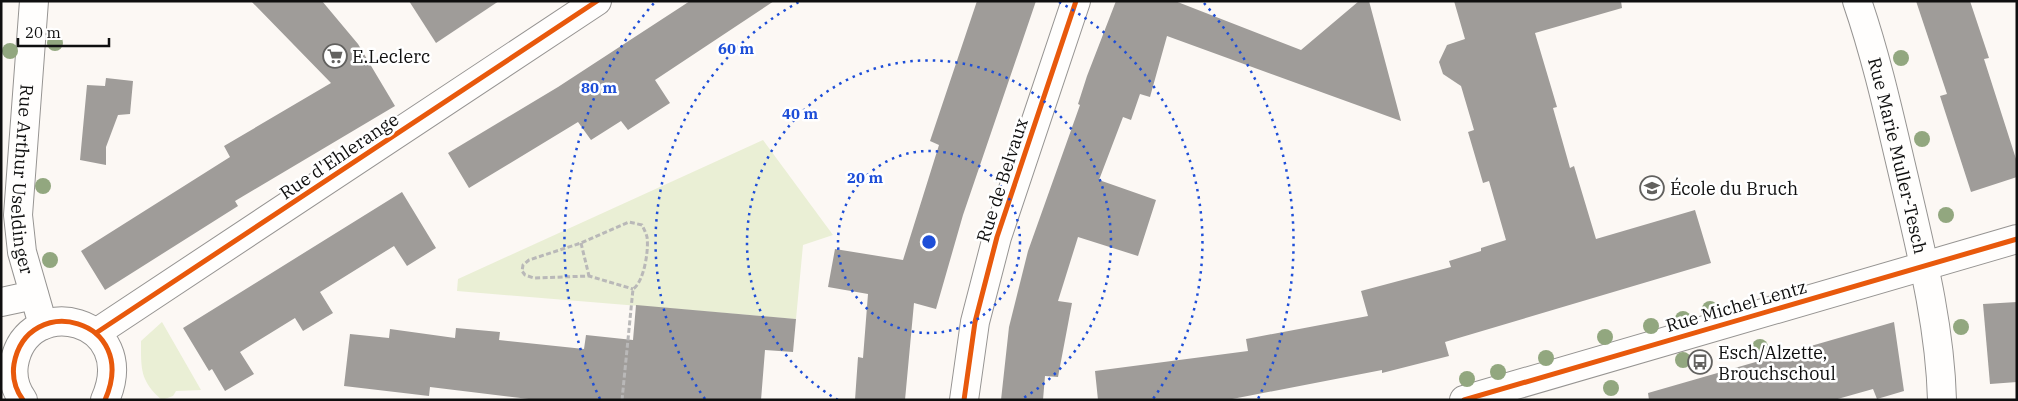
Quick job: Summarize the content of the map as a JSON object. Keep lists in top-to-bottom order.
{
  "streets": {
    "street": [
      "Rue Marie Muller-Tesch",
      "Rue d'Ehlerange",
      "Rue Arthur Useldinger",
      "Rue de Belvaux",
      "Rue Michel Lentz"
    ]
  },
  "crossings": [
    ["Rue Marie Muller-Tesch", "Rue Michel Lentz"]
  ],
  "places": {
    "supermarket": ["E.Leclerc"],
    "school or university": ["École du Bruch"],
    "bus stop": ["Esch/Alzette, Brouchschoul"]
  },
  "scale_bar": "20 m",
  "rings": [
    "60 m",
    "80 m",
    "40 m",
    "20 m"
  ]
}
